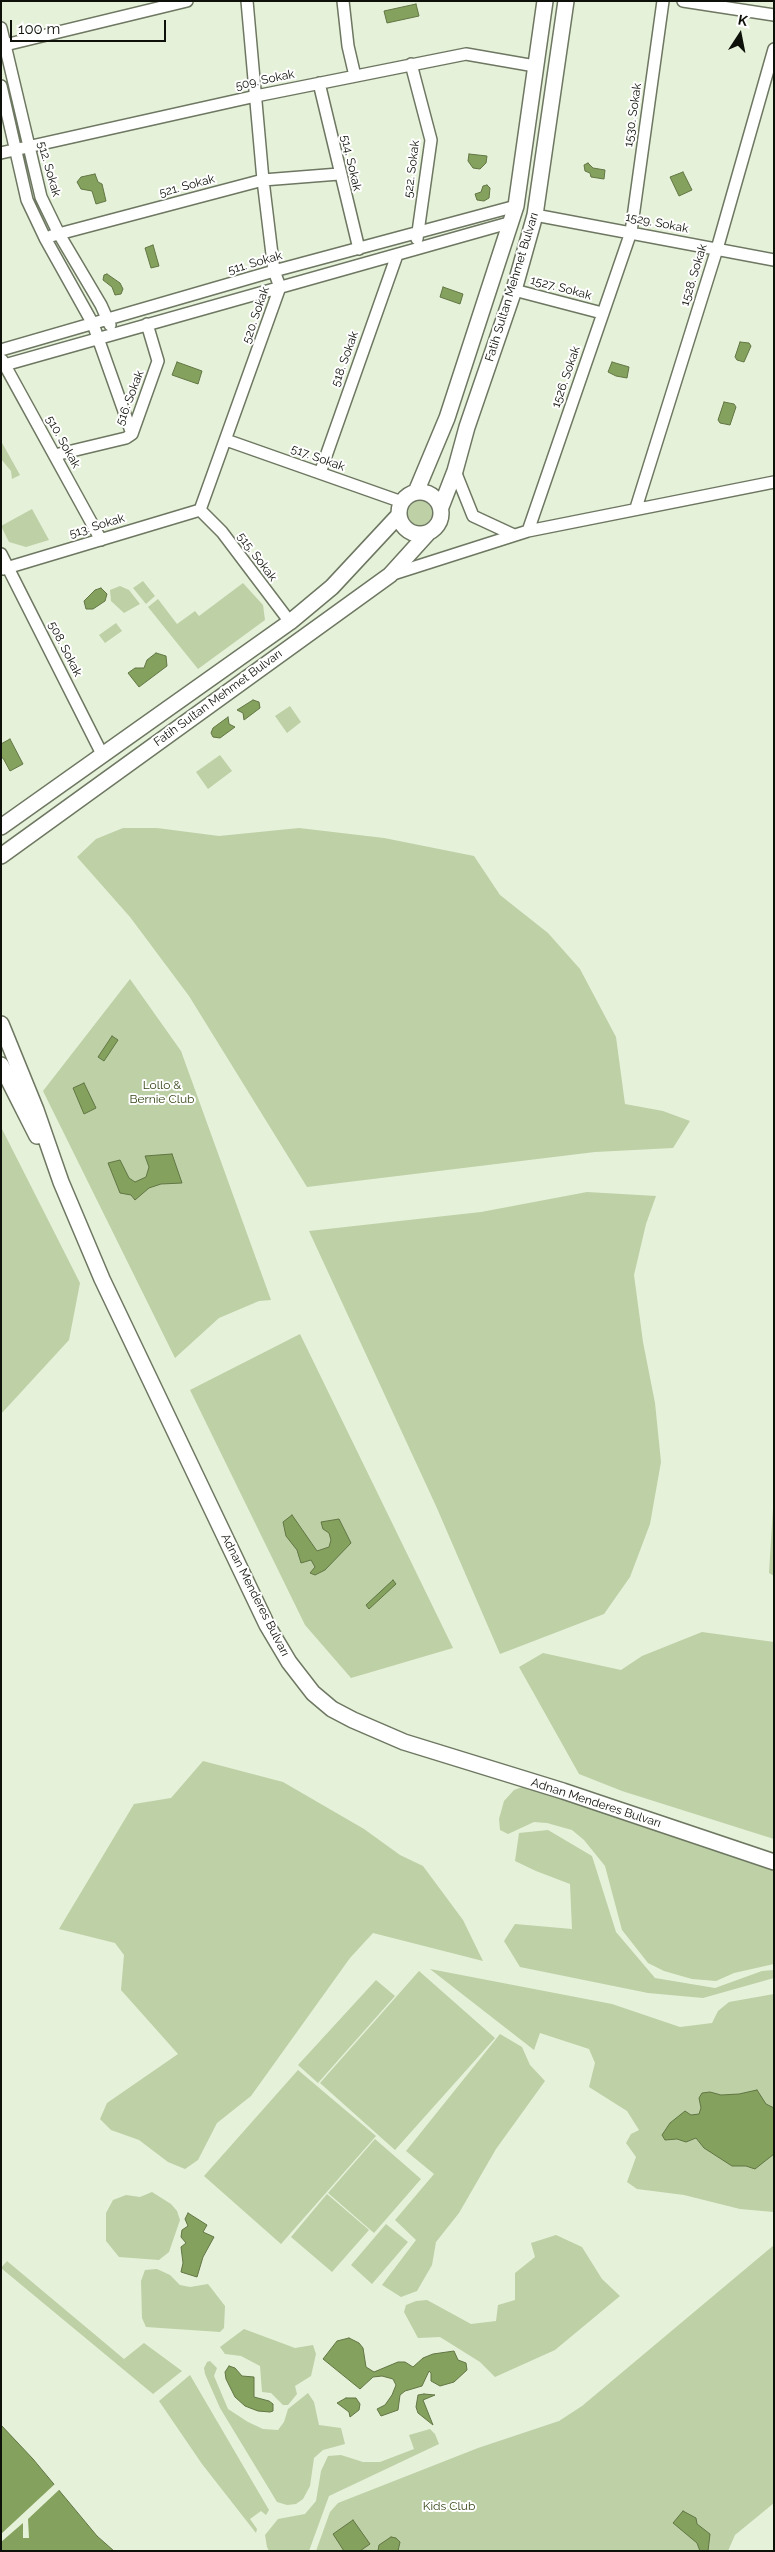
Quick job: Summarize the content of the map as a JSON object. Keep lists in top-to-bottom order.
{
  "streets": {
    "main road": ["Fatih Sultan Mehmet Bulvarı", "Adnan Menderes Bulvarı"],
    "street": [
      "509. Sokak",
      "1530. Sokak",
      "514. Sokak",
      "512. Sokak",
      "522. Sokak",
      "521. Sokak",
      "1529. Sokak",
      "511. Sokak",
      "1528. Sokak",
      "1527. Sokak",
      "520. Sokak",
      "518. Sokak",
      "1526. Sokak",
      "516. Sokak",
      "510. Sokak",
      "517. Sokak",
      "513. Sokak",
      "515. Sokak",
      "508. Sokak"
    ]
  },
  "crossings": [
    ["509. Sokak", "514. Sokak"],
    ["509. Sokak", "512. Sokak"],
    ["509. Sokak", "522. Sokak"],
    ["509. Sokak", "Fatih Sultan Mehmet Bulvarı"],
    ["509. Sokak", "520. Sokak"],
    ["1530. Sokak", "1529. Sokak"],
    ["1530. Sokak", "1526. Sokak"],
    ["514. Sokak", "521. Sokak"],
    ["514. Sokak", "511. Sokak"],
    ["512. Sokak", "521. Sokak"],
    ["512. Sokak", "511. Sokak"],
    ["522. Sokak", "511. Sokak"],
    ["521. Sokak", "520. Sokak"],
    ["1529. Sokak", "1528. Sokak"],
    ["1529. Sokak", "Fatih Sultan Mehmet Bulvarı"],
    ["1529. Sokak", "1526. Sokak"],
    ["511. Sokak", "Fatih Sultan Mehmet Bulvarı"],
    ["511. Sokak", "520. Sokak"],
    ["Fatih Sultan Mehmet Bulvarı", "1527. Sokak"],
    ["Fatih Sultan Mehmet Bulvarı", "517. Sokak"],
    ["Fatih Sultan Mehmet Bulvarı", "515. Sokak"],
    ["Fatih Sultan Mehmet Bulvarı", "508. Sokak"],
    ["1527. Sokak", "1526. Sokak"],
    ["520. Sokak", "517. Sokak"],
    ["520. Sokak", "513. Sokak"],
    ["520. Sokak", "515. Sokak"],
    ["518. Sokak", "517. Sokak"],
    ["516. Sokak", "510. Sokak"],
    ["510. Sokak", "513. Sokak"],
    ["513. Sokak", "515. Sokak"],
    ["513. Sokak", "508. Sokak"]
  ],
  "parks": ["Lollo & Bernie Club", "Kids Club"],
  "scale_bar": "100 m",
  "north": "top"
}
